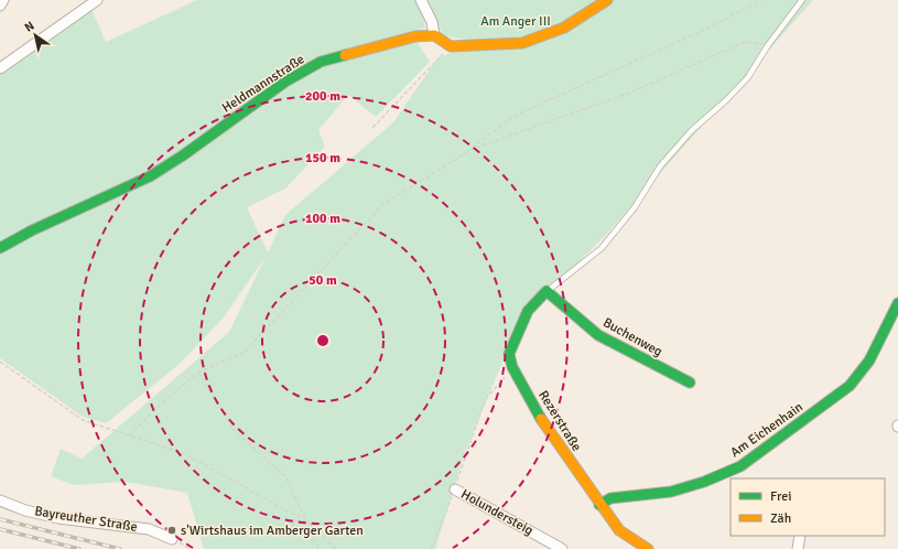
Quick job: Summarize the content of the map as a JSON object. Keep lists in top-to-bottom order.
{
  "streets": {
    "street": [
      "Heldmannstraße",
      "Buchenweg",
      "Rezerstraße",
      "Am Eichenhain",
      "Holundersteig",
      "Bayreuther Straße"
    ]
  },
  "crossings": [
    ["Buchenweg", "Rezerstraße"],
    ["Rezerstraße", "Am Eichenhain"]
  ],
  "parks": ["Am Anger III"],
  "places": ["s'Wirtshaus im Amberger Garten"],
  "legend": ["Frei", "Zäh"],
  "north": "top left",
  "rings": [
    "200 m",
    "150 m",
    "100 m",
    "50 m"
  ]
}
